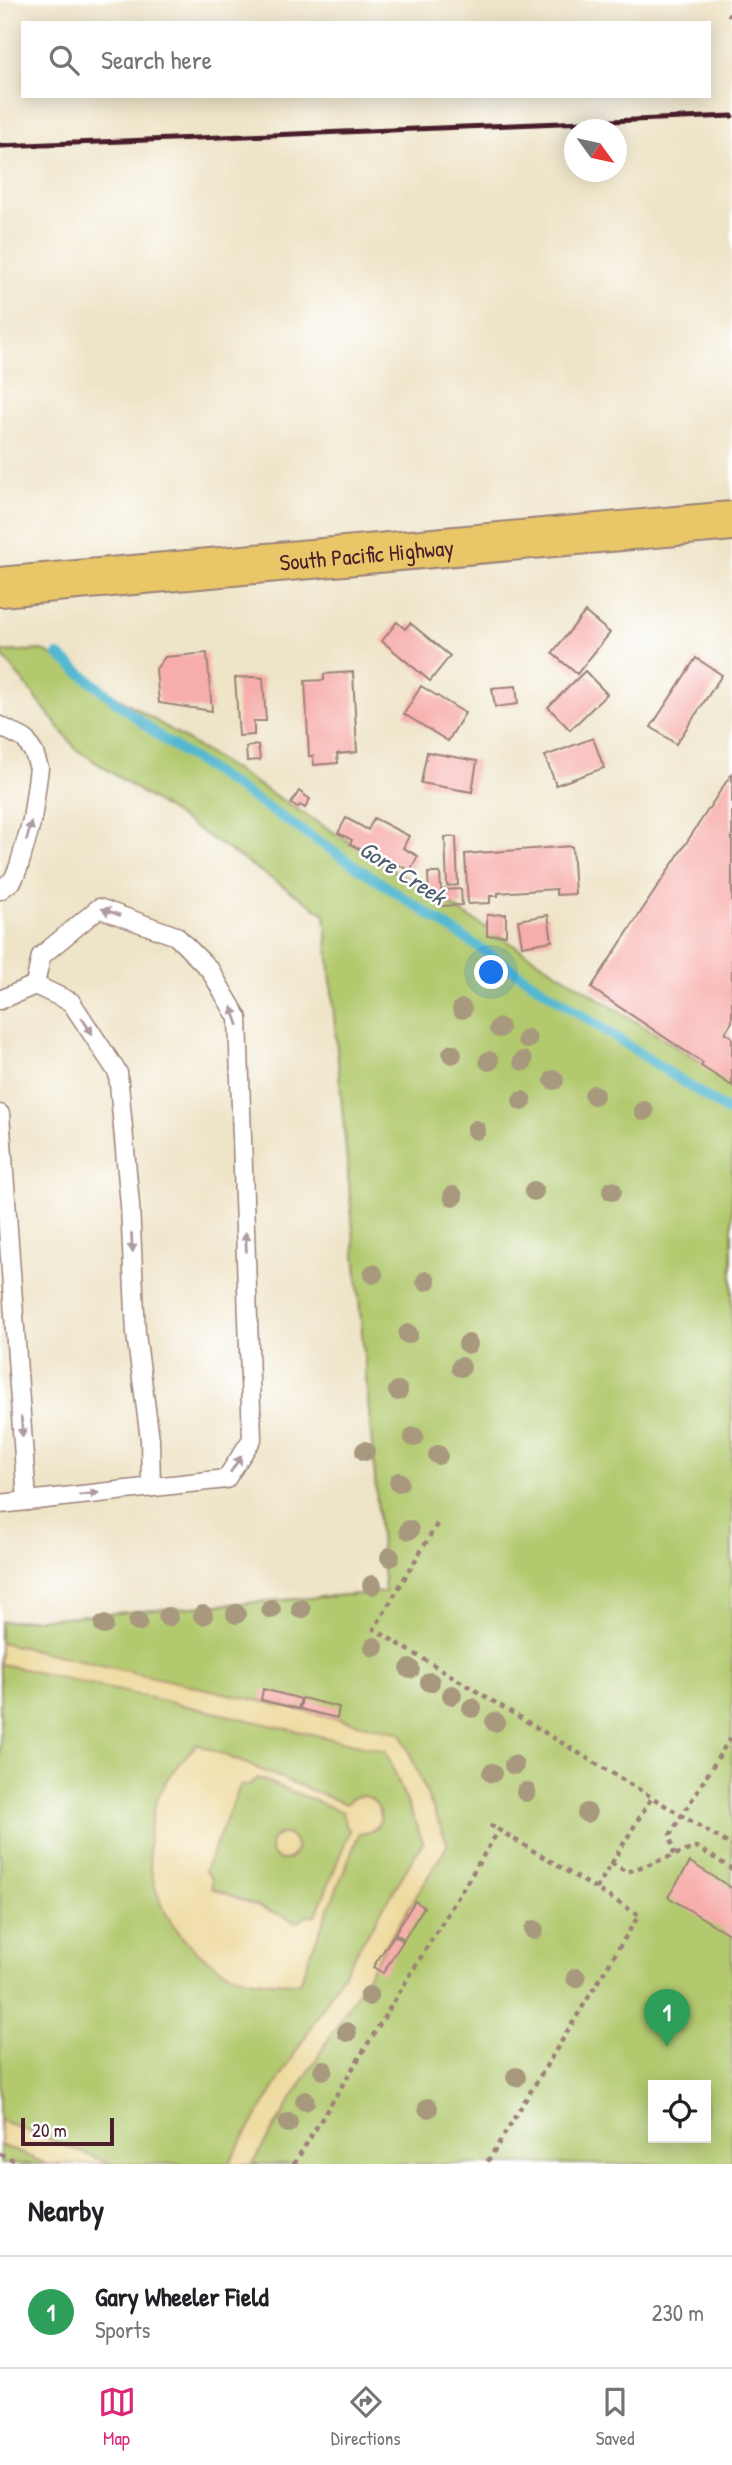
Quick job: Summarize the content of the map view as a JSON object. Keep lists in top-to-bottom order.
{
  "streets": {
    "main road": ["South Pacific Highway"]
  },
  "water": ["Gore Creek"],
  "scale_bar": "20 m",
  "north": "bottom right",
  "page": {
    "search": "Search here",
    "pins": "1",
    "scale": "20 m",
    "heading": "Nearby",
    "list": [
      {
        "mark": "1",
        "name": "Gary Wheeler Field",
        "note": "Sports",
        "value": "230 m"
      }
    ],
    "nav": ["Map", "Directions", "Saved"]
  }
}
